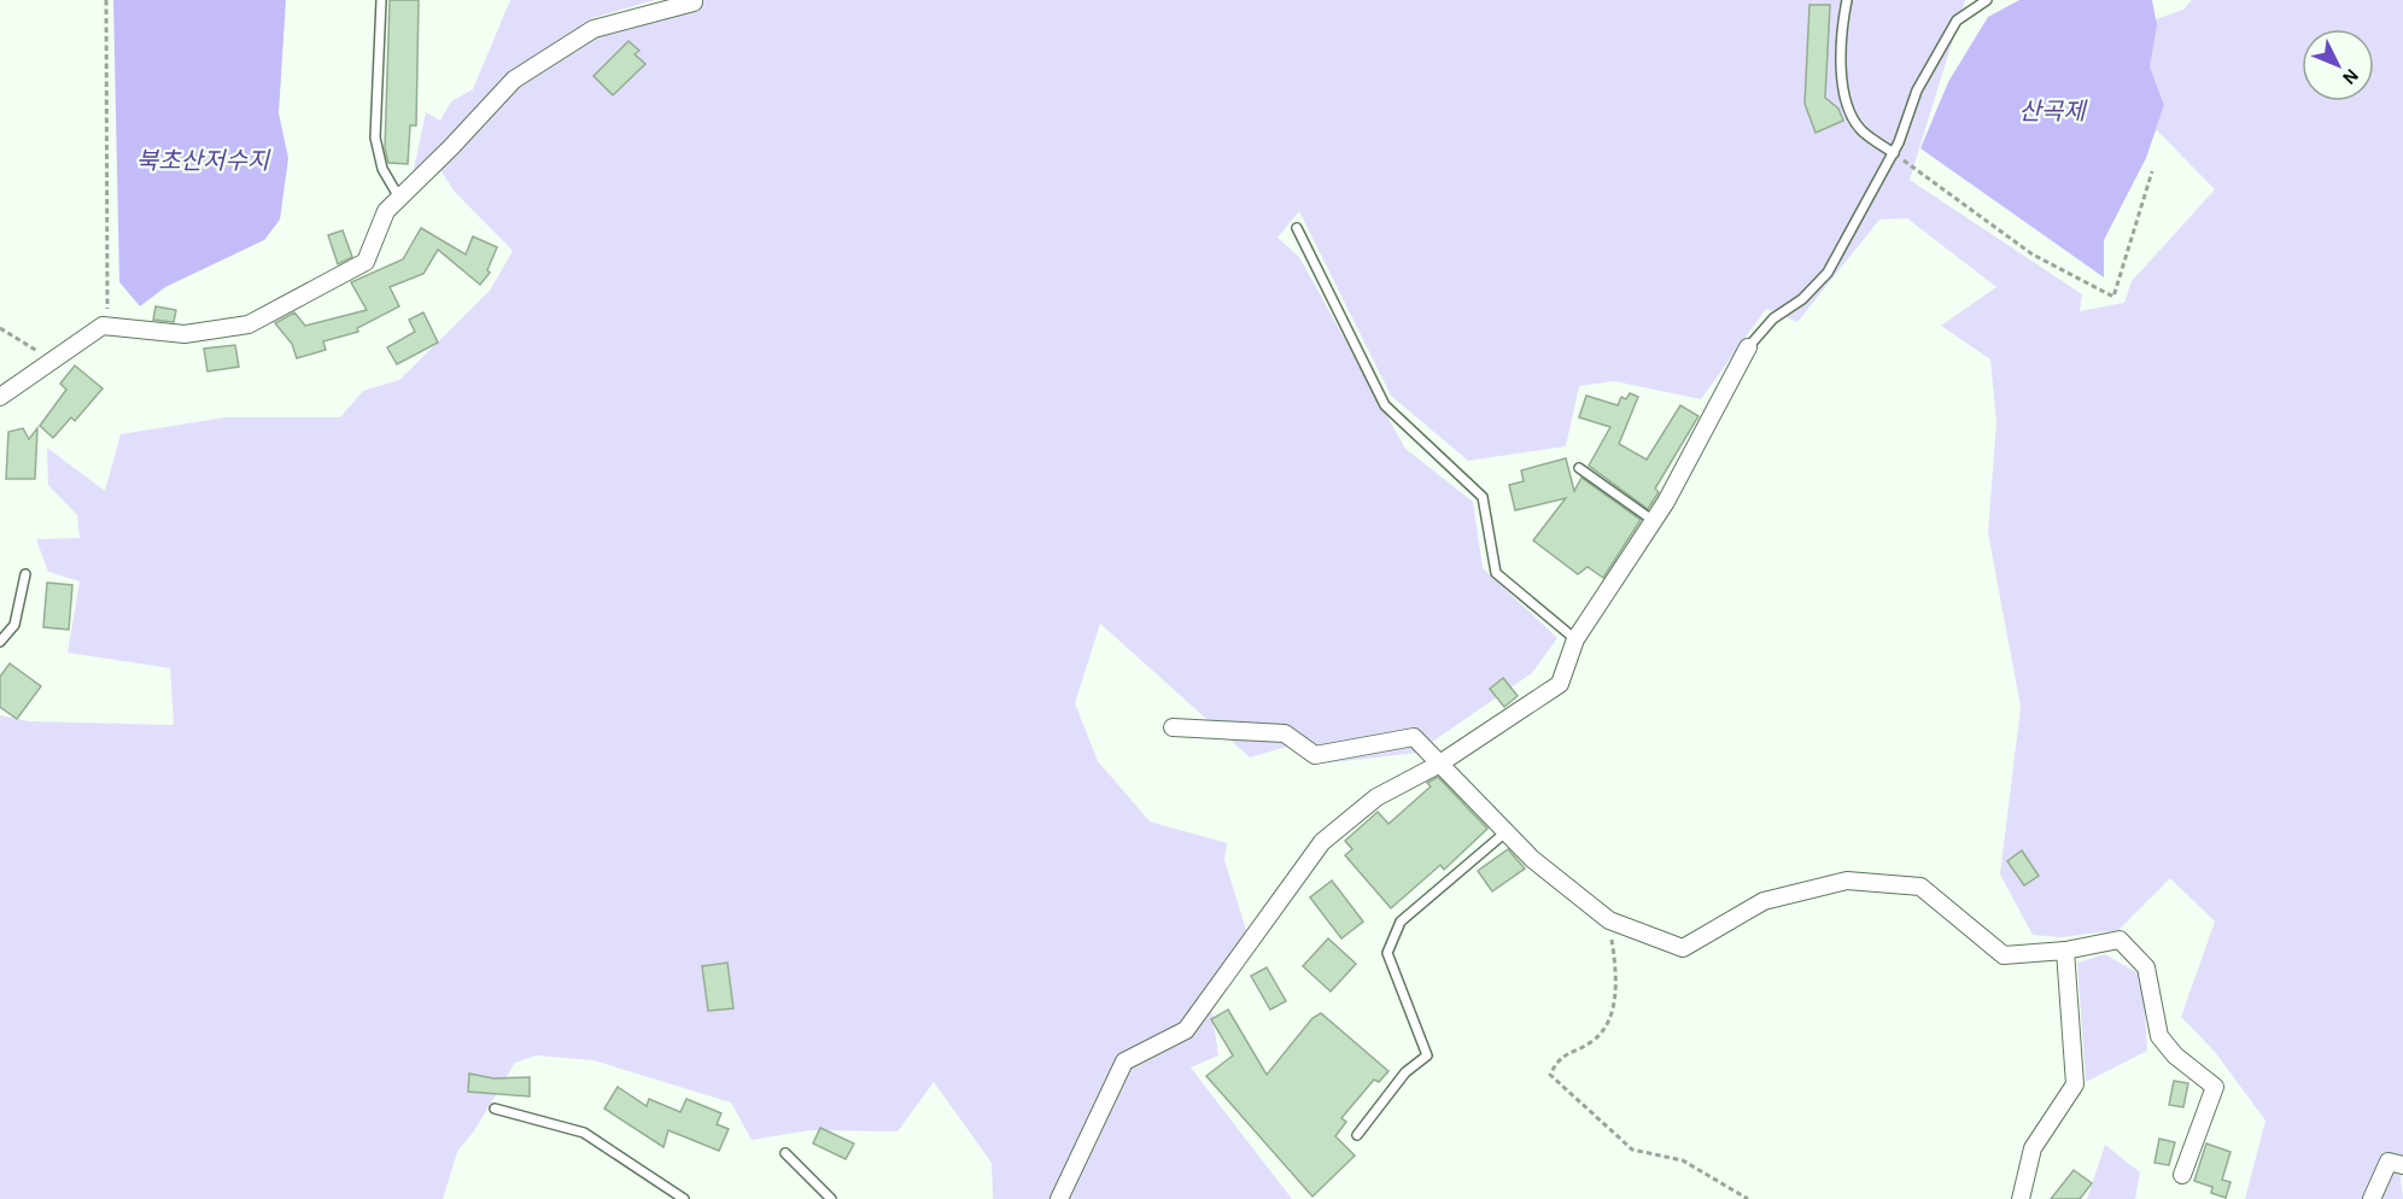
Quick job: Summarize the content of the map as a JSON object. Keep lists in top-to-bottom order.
{
  "water": ["산곡제", "북초산저수지"],
  "north": "bottom right"
}
